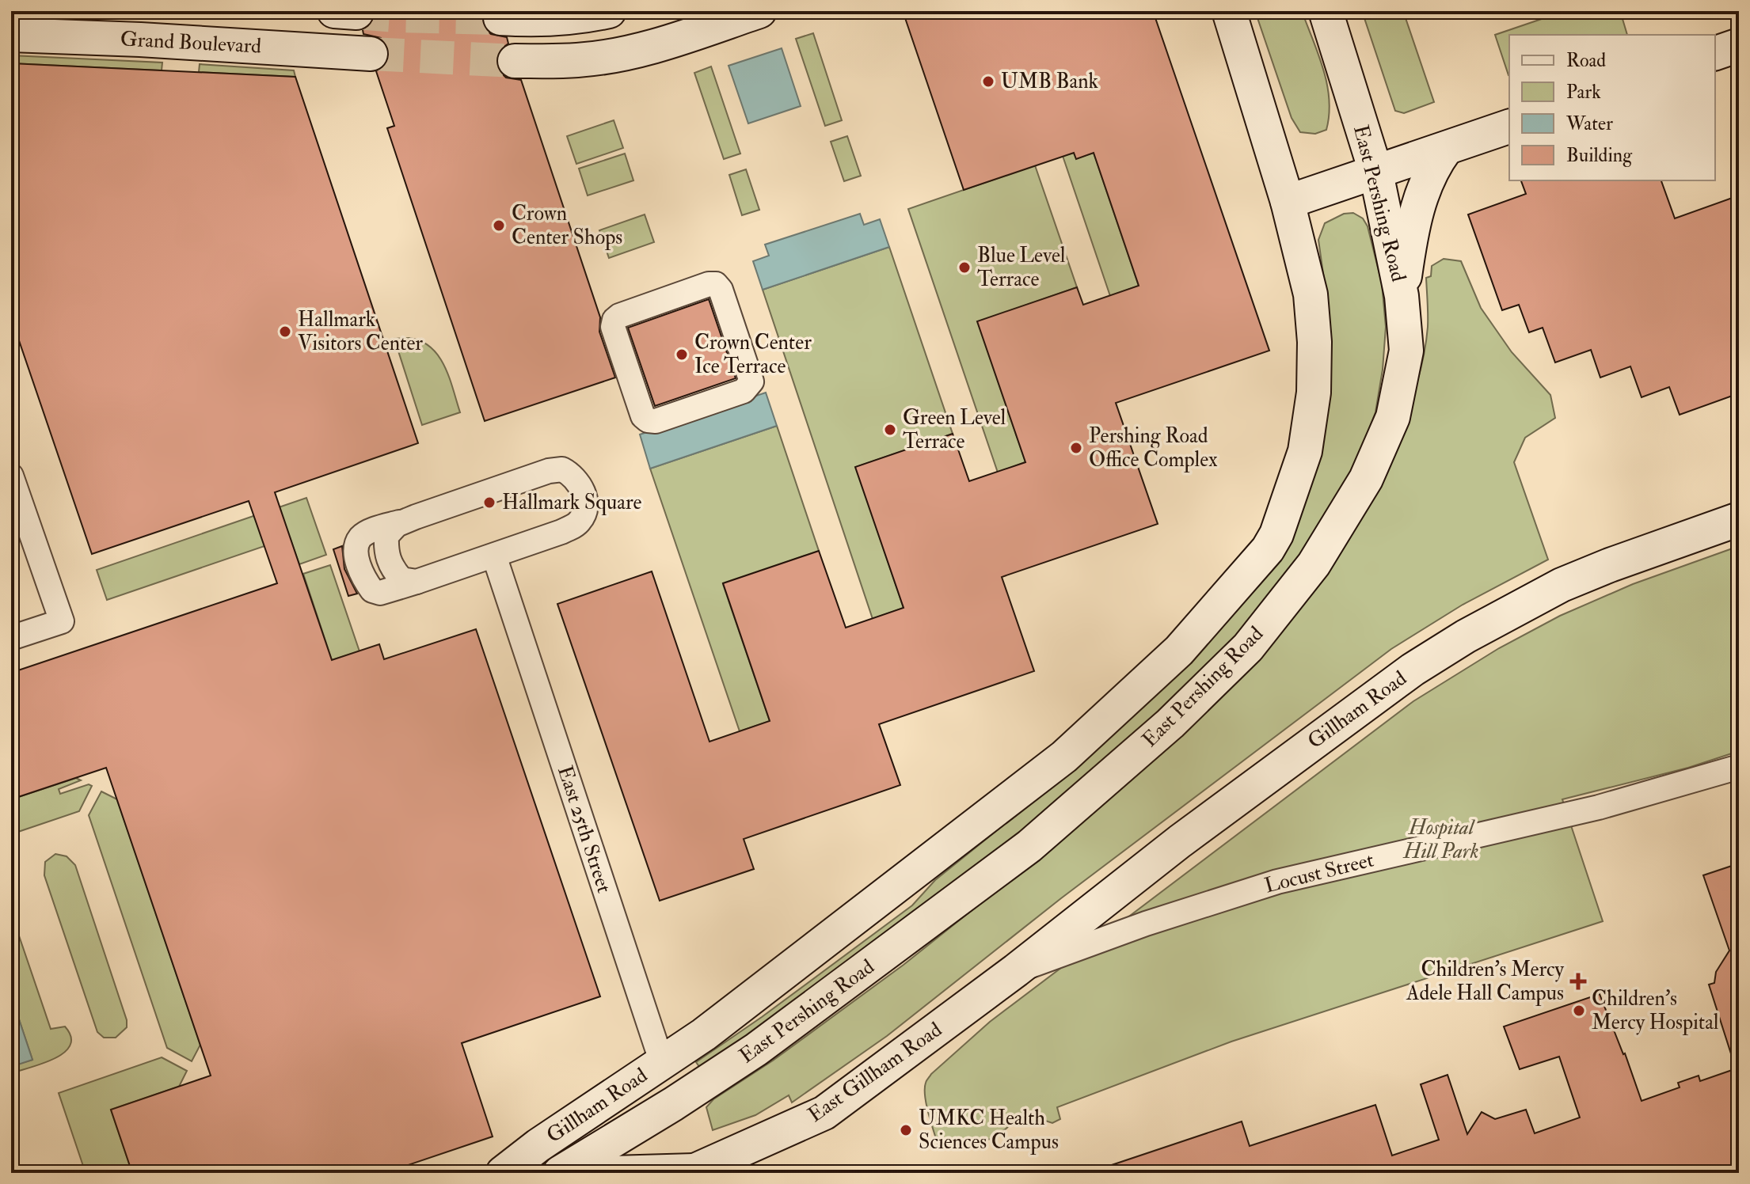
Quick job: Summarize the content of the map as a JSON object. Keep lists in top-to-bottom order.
{
  "streets": {
    "main road": [
      "Grand Boulevard",
      "East Pershing Road",
      "Gillham Road",
      "East 25th Street",
      "East Gillham Road"
    ],
    "street": ["Locust Street"]
  },
  "crossings": [
    ["East Pershing Road", "Gillham Road"],
    ["East Pershing Road", "East 25th Street"],
    ["Gillham Road", "East 25th Street"],
    ["Gillham Road", "Locust Street"],
    ["Gillham Road", "East Gillham Road"],
    ["Locust Street", "East Gillham Road"]
  ],
  "parks": ["Hospital Hill Park"],
  "places": {
    "other": [
      "UMB Bank",
      "Crown Center Shops",
      "Blue Level Terrace",
      "Hallmark Visitors Center",
      "Crown Center Ice Terrace",
      "Green Level Terrace",
      "Pershing Road Office Complex",
      "Hallmark Square",
      "Children's Mercy Hospital",
      "UMKC Health Sciences Campus"
    ],
    "health": ["Children's Mercy Adele Hall Campus"]
  },
  "legend": [
    "Road",
    "Park",
    "Water",
    "Building"
  ]
}
